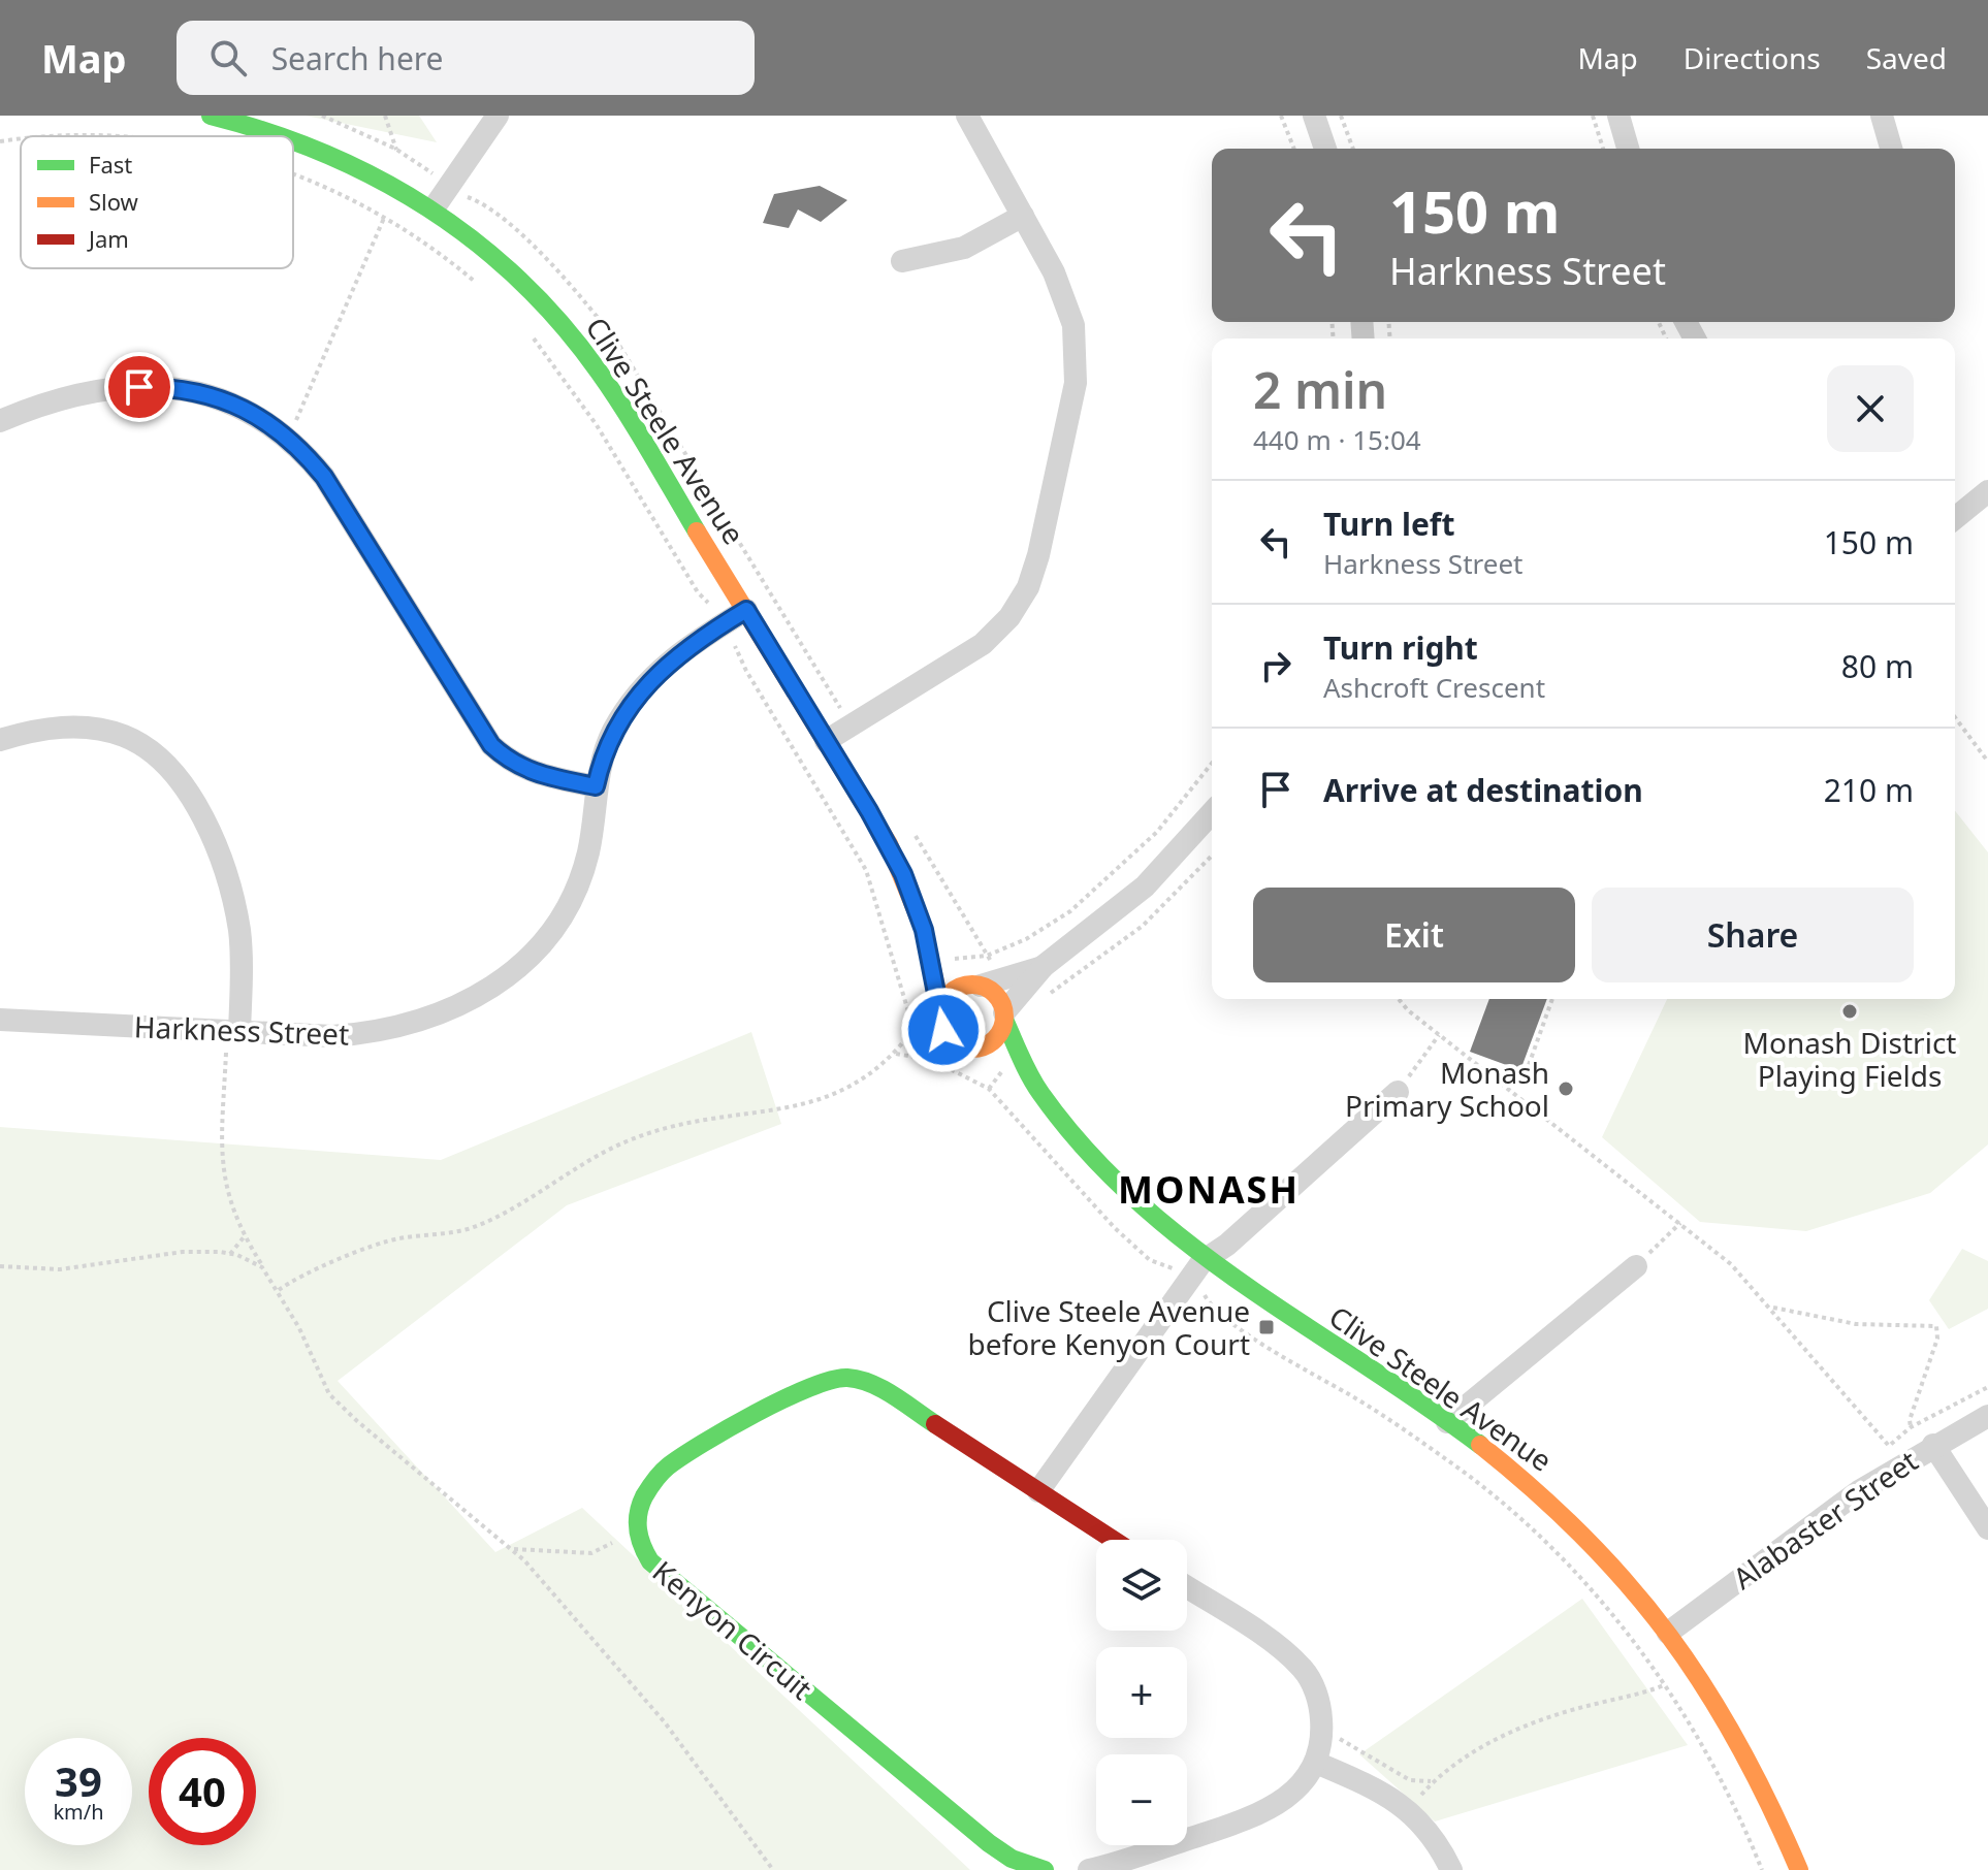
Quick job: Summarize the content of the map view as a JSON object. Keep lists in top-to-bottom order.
{
  "streets": {
    "street": [
      "Clive Steele Avenue",
      "Harkness Street",
      "Alabaster Street",
      "Kenyon Circuit"
    ]
  },
  "crossings": [
    ["Clive Steele Avenue", "Harkness Street"],
    ["Clive Steele Avenue", "Alabaster Street"]
  ],
  "districts": ["MONASH"],
  "places": {
    "other": ["Monash District Playing Fields", "Monash Primary School"],
    "transit": ["Clive Steele Avenue before Kenyon Court"]
  },
  "legend": ["Fast", "Slow", "Jam"],
  "page": {
    "header": "Map",
    "search": "Search here",
    "nav": ["Map", "Directions", "Saved"],
    "turn": ["150 m", "Harkness Street"],
    "heading": ["2 min", "440 m · 15:04"],
    "list": [
      {
        "name": "Turn left",
        "note": "Harkness Street",
        "value": "150 m"
      },
      {
        "name": "Turn right",
        "note": "Ashcroft Crescent",
        "value": "80 m"
      },
      {
        "name": "Arrive at destination",
        "value": "210 m"
      }
    ],
    "buttons": ["Exit", "Share"],
    "map_buttons": ["+", "−"],
    "speed": "39 km/h",
    "limit": "40"
  }
}
